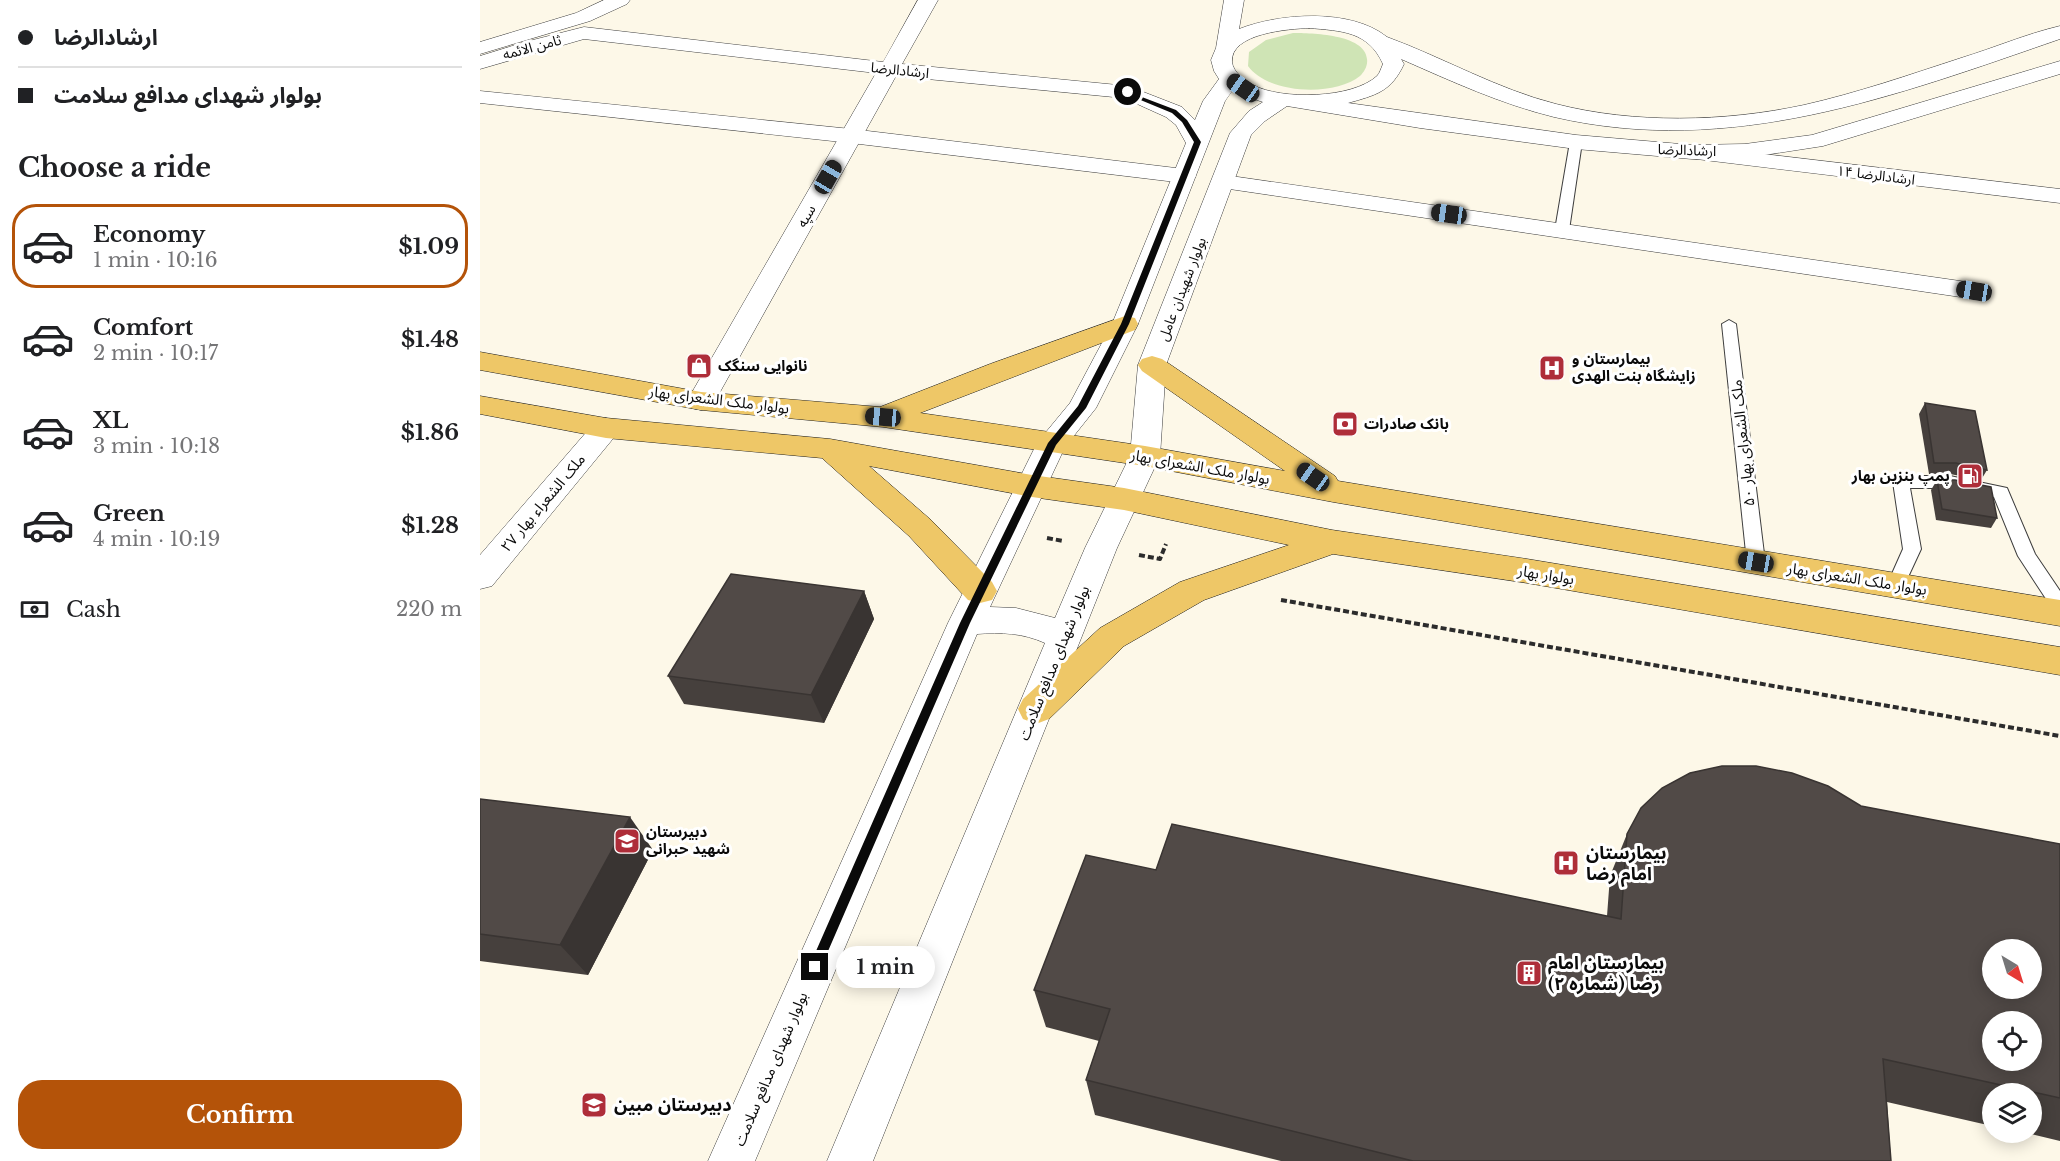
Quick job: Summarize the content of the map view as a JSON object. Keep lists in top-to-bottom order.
{
  "streets": {
    "main road": ["بولوار ملک الشعرای بهار", "بولوار بهار"],
    "street": [
      "ثامن الائمه",
      "ارشادالرضا",
      "ارشادالرضا ۱۴",
      "سپه",
      "بولوار شهیدان عامل",
      "ملک الشعراء بهار ۲۷",
      "بولوار شهدای مدافع سلامت"
    ],
    "lane": ["ملک الشعرای بهار ۵۰"]
  },
  "crossings": [
    ["ثامن الائمه", "ارشادالرضا"],
    ["ارشادالرضا", "ارشادالرضا ۱۴"],
    ["ارشادالرضا", "سپه"],
    ["ارشادالرضا", "بولوار شهیدان عامل"],
    ["سپه", "بولوار ملک الشعرای بهار"],
    ["بولوار شهیدان عامل", "بولوار ملک الشعرای بهار"],
    ["بولوار شهیدان عامل", "بولوار بهار"],
    ["بولوار شهیدان عامل", "بولوار شهدای مدافع سلامت"],
    ["بولوار ملک الشعرای بهار", "ملک الشعرای بهار ۵۰"],
    ["بولوار بهار", "بولوار شهدای مدافع سلامت"]
  ],
  "places": {
    "shop": ["نانوایی سنگک"],
    "hospital": ["بیمارستان و زایشگاه بنت الهدی", "بیمارستان امام رضا"],
    "bank": ["بانک صادرات"],
    "fuel station": ["پمپ بنزین بهار"],
    "school or university": ["دبیرستان شهید حبرانی", "دبیرستان مبین"],
    "building": ["بیمارستان امام رضا (شماره ۲)"]
  },
  "north": "bottom right",
  "page": {
    "banner": ["ارشادالرضا", "بولوار شهدای مدافع سلامت"],
    "heading": "Choose a ride",
    "list": [
      {
        "name": "Economy",
        "note": "1 min · 10:16",
        "value": "$1.09"
      },
      {
        "name": "Comfort",
        "note": "2 min · 10:17",
        "value": "$1.48"
      },
      {
        "name": "XL",
        "note": "3 min · 10:18",
        "value": "$1.86"
      },
      {
        "name": "Green",
        "note": "4 min · 10:19",
        "value": "$1.28"
      }
    ],
    "pay": ["Cash", "220 m"],
    "bubble": "1 min",
    "buttons": "Confirm"
  }
}
